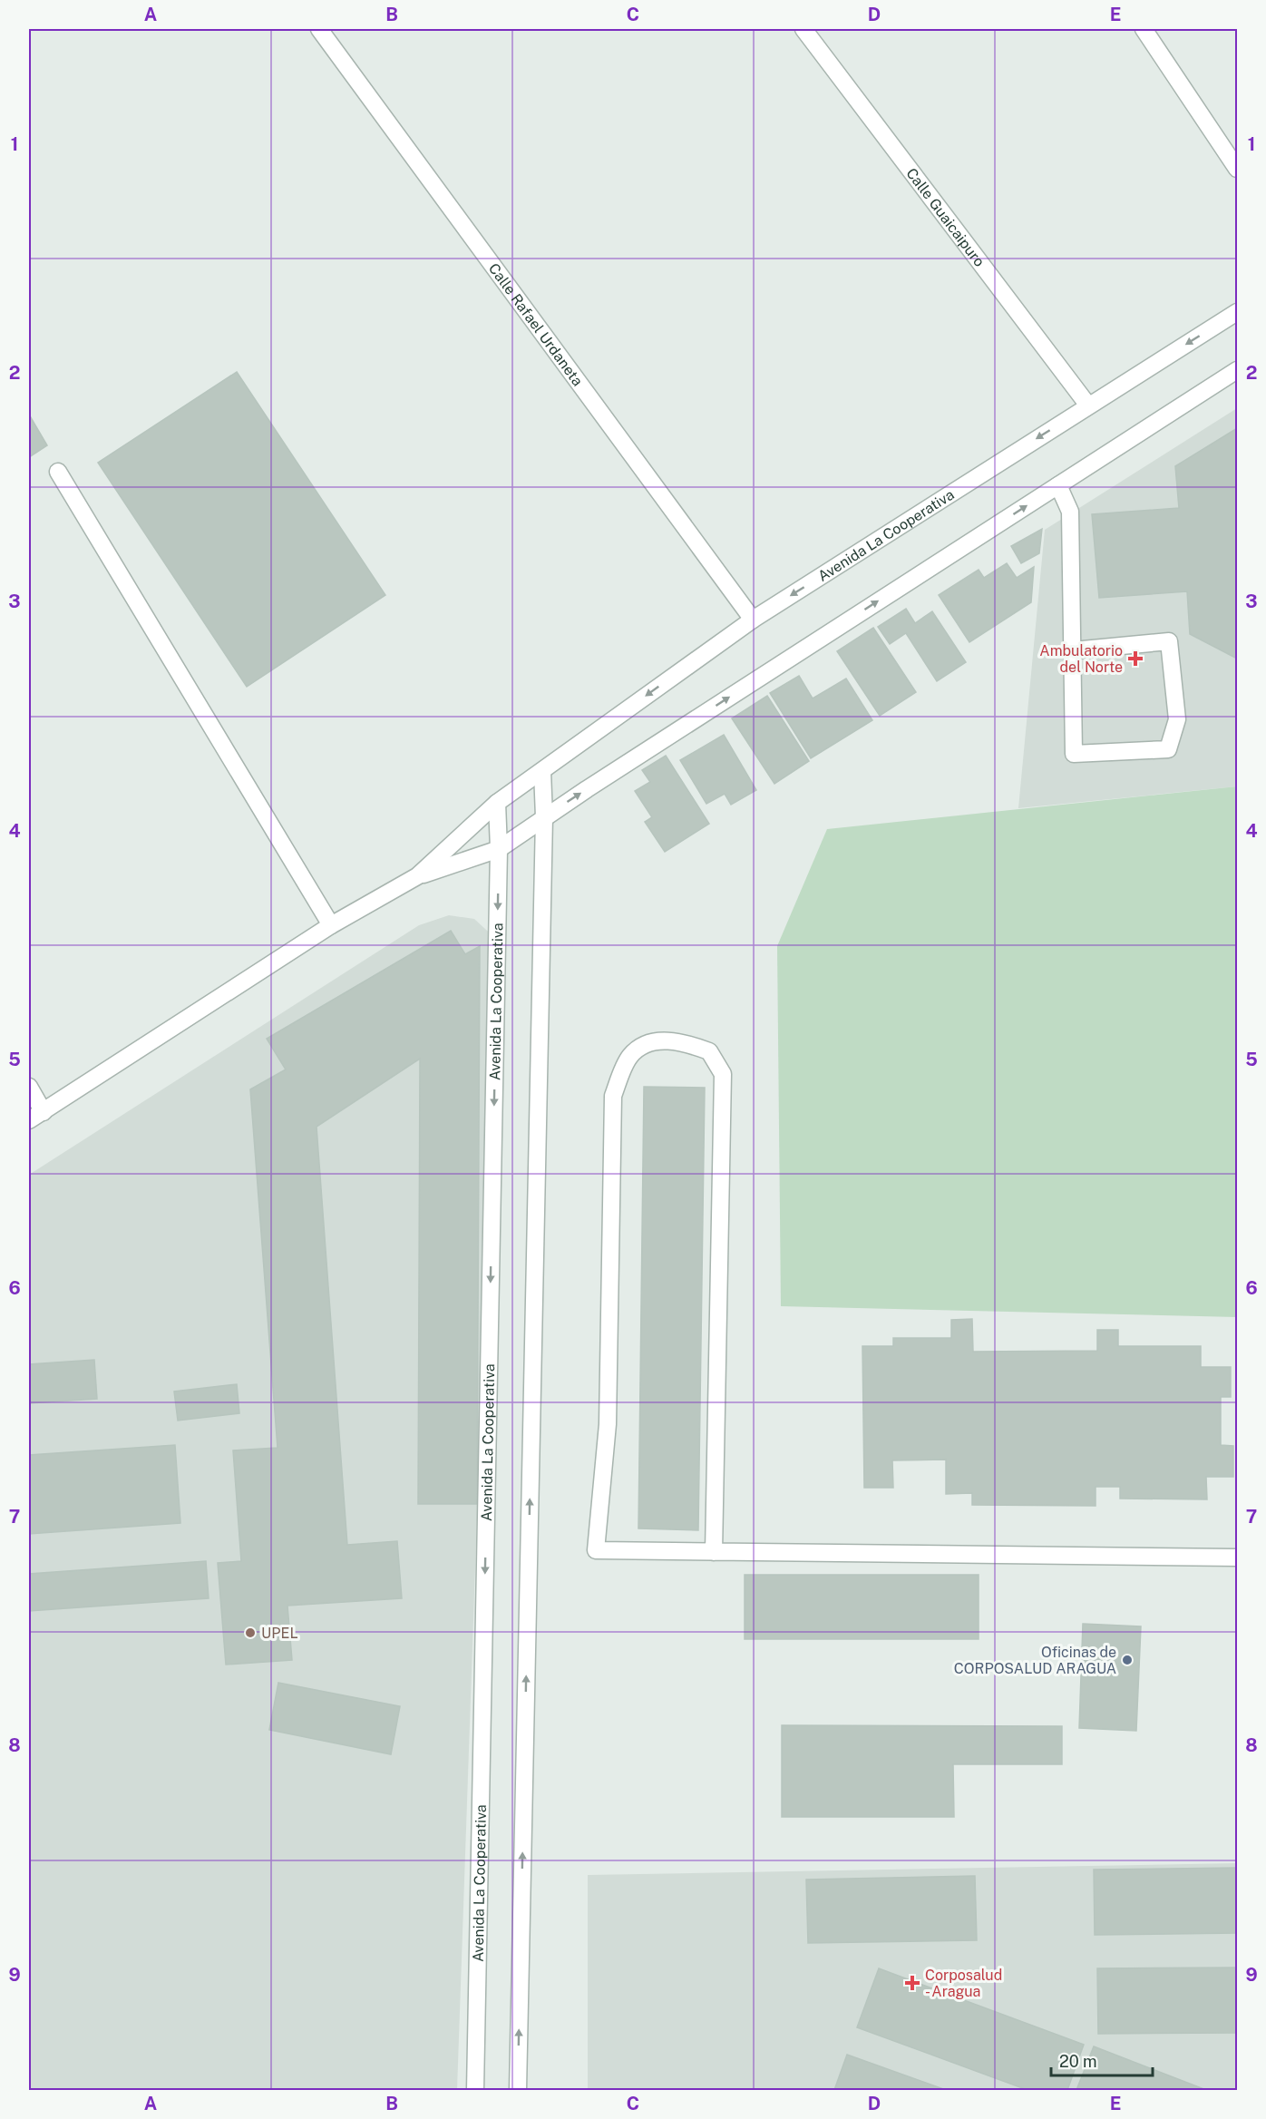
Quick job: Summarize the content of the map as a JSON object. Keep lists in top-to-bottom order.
{
  "streets": {
    "street": ["Calle Guaicaipuro", "Calle Rafael Urdaneta", "Avenida La Cooperativa"]
  },
  "crossings": [
    ["Calle Guaicaipuro", "Avenida La Cooperativa"],
    ["Calle Rafael Urdaneta", "Avenida La Cooperativa"]
  ],
  "places": {
    "health": ["Ambulatorio del Norte", "Corposalud - Aragua"],
    "other": ["UPEL", "Oficinas de CORPOSALUD ARAGUA"]
  },
  "scale_bar": "20 m",
  "grid": {
    "columns": [
      "A",
      "B",
      "C",
      "D",
      "E"
    ],
    "rows": [
      "1",
      "2",
      "3",
      "4",
      "5",
      "6",
      "7",
      "8",
      "9"
    ]
  }
}
